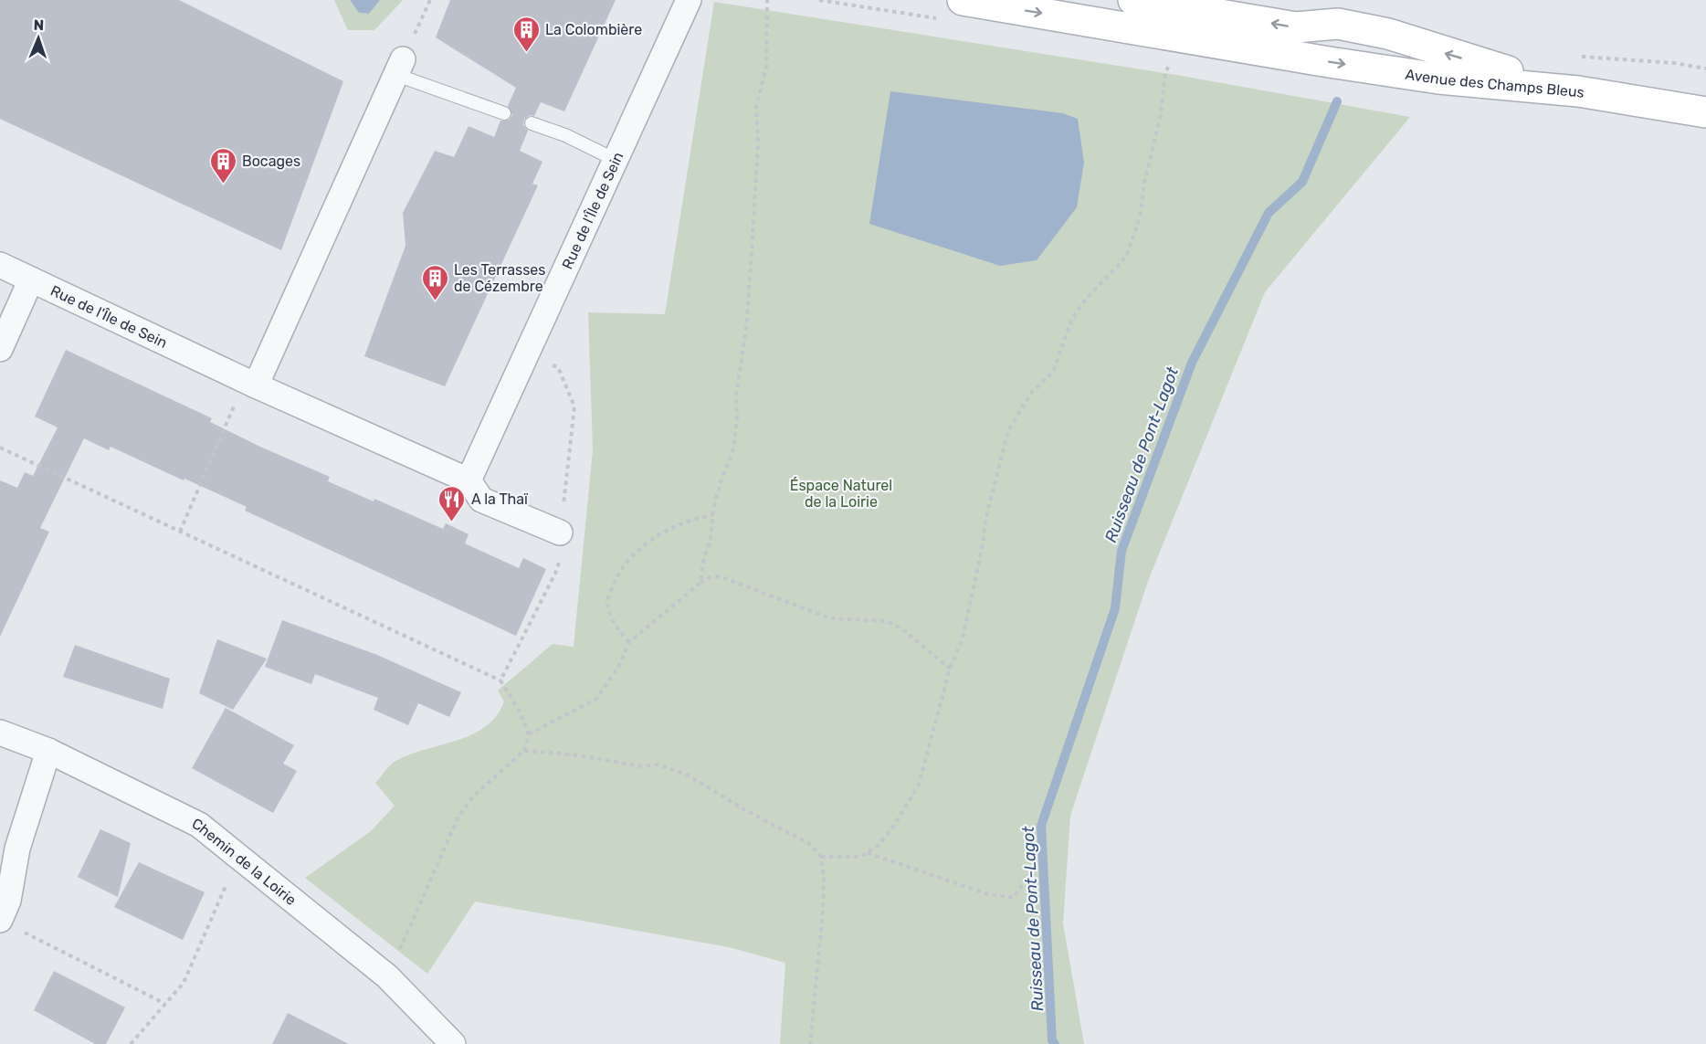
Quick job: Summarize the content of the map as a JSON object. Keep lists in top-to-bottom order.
{
  "streets": {
    "main road": ["Avenue des Champs Bleus"],
    "street": ["Rue de l'Île de Sein", "Chemin de la Loirie"]
  },
  "water": ["Ruisseau de Pont-Lagot"],
  "parks": ["Éspace Naturel de la Loirie"],
  "places": {
    "building": ["La Colombière", "Bocages", "Les Terrasses de Cézembre"],
    "restaurant": ["A la Thaï"]
  },
  "north": "top"
}
